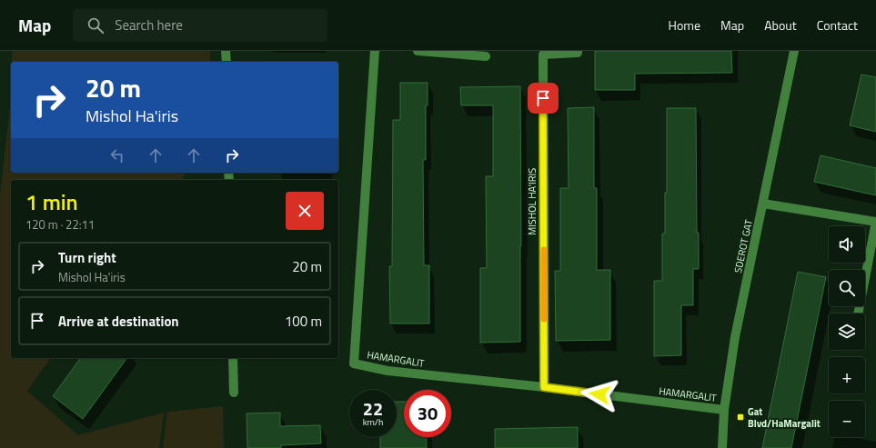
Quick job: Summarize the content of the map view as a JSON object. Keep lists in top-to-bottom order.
{
  "streets": {
    "street": ["MISHOL HA'IRIS", "SDEROT GAT", "HAMARGALIT"]
  },
  "crossings": [
    ["MISHOL HA'IRIS", "HAMARGALIT"],
    ["SDEROT GAT", "HAMARGALIT"]
  ],
  "places": {
    "transit": ["Gat Blvd/HaMargalit"]
  },
  "page": {
    "header": "Map",
    "search": "Search here",
    "nav": [
      "Home",
      "Map",
      "About",
      "Contact"
    ],
    "turn": ["20 m", "Mishol Ha'iris"],
    "heading": ["1 min", "120 m · 22:11"],
    "map_buttons": ["+", "−"],
    "list": [
      {
        "name": "Turn right",
        "note": "Mishol Ha'iris",
        "value": "20 m"
      },
      {
        "name": "Arrive at destination",
        "value": "100 m"
      }
    ],
    "speed": "22 km/h",
    "limit": "30"
  }
}
